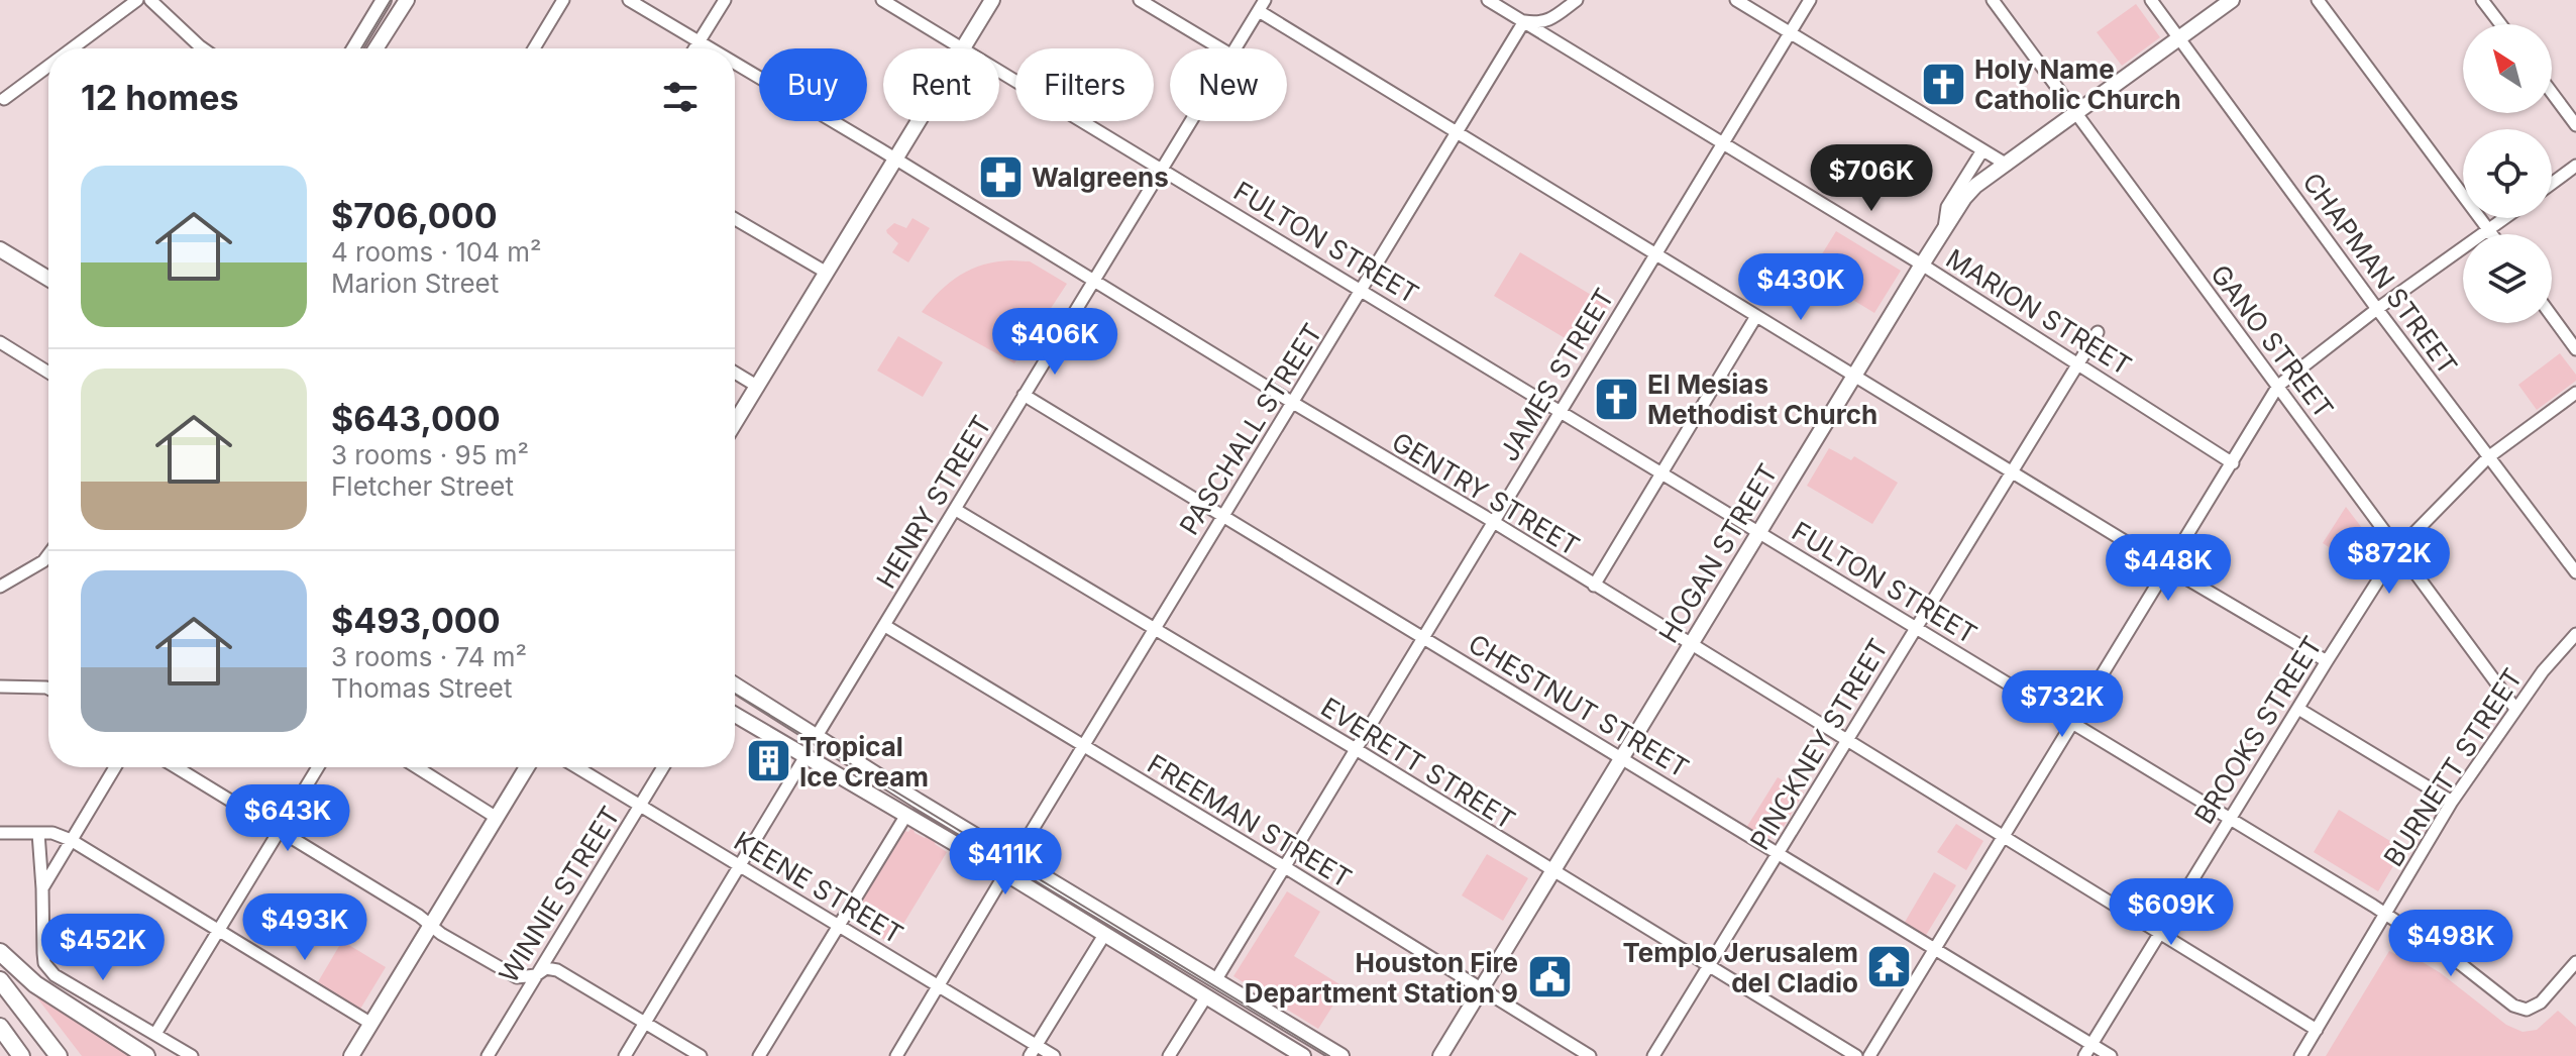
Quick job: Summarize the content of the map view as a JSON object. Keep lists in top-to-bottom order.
{
  "streets": {
    "main road": ["HOGAN STREET"],
    "street": [
      "FULTON STREET",
      "CHAPMAN STREET",
      "MARION STREET",
      "GANO STREET",
      "JAMES STREET",
      "PASCHALL STREET",
      "GENTRY STREET",
      "HENRY STREET",
      "CHESTNUT STREET",
      "BROOKS STREET",
      "PINCKNEY STREET",
      "EVERETT STREET",
      "BURNETT STREET",
      "FREEMAN STREET",
      "KEENE STREET",
      "WINNIE STREET"
    ]
  },
  "crossings": [
    ["FULTON STREET", "JAMES STREET"],
    ["FULTON STREET", "PASCHALL STREET"],
    ["FULTON STREET", "HENRY STREET"],
    ["FULTON STREET", "HOGAN STREET"],
    ["FULTON STREET", "BROOKS STREET"],
    ["FULTON STREET", "PINCKNEY STREET"],
    ["FULTON STREET", "BURNETT STREET"],
    ["CHAPMAN STREET", "HOGAN STREET"],
    ["CHAPMAN STREET", "BROOKS STREET"],
    ["MARION STREET", "JAMES STREET"],
    ["MARION STREET", "PASCHALL STREET"],
    ["MARION STREET", "HOGAN STREET"],
    ["MARION STREET", "PINCKNEY STREET"],
    ["GANO STREET", "HOGAN STREET"],
    ["GANO STREET", "BROOKS STREET"],
    ["GANO STREET", "BURNETT STREET"],
    ["JAMES STREET", "GENTRY STREET"],
    ["JAMES STREET", "CHESTNUT STREET"],
    ["JAMES STREET", "EVERETT STREET"],
    ["JAMES STREET", "FREEMAN STREET"],
    ["PASCHALL STREET", "GENTRY STREET"],
    ["PASCHALL STREET", "CHESTNUT STREET"],
    ["PASCHALL STREET", "EVERETT STREET"],
    ["PASCHALL STREET", "FREEMAN STREET"],
    ["GENTRY STREET", "HENRY STREET"],
    ["GENTRY STREET", "HOGAN STREET"],
    ["GENTRY STREET", "BROOKS STREET"],
    ["GENTRY STREET", "PINCKNEY STREET"],
    ["GENTRY STREET", "BURNETT STREET"],
    ["HENRY STREET", "CHESTNUT STREET"],
    ["HENRY STREET", "EVERETT STREET"],
    ["HENRY STREET", "FREEMAN STREET"],
    ["HOGAN STREET", "CHESTNUT STREET"],
    ["HOGAN STREET", "EVERETT STREET"],
    ["HOGAN STREET", "FREEMAN STREET"],
    ["CHESTNUT STREET", "BROOKS STREET"],
    ["CHESTNUT STREET", "PINCKNEY STREET"],
    ["PINCKNEY STREET", "EVERETT STREET"],
    ["KEENE STREET", "WINNIE STREET"]
  ],
  "places": {
    "church": ["Holy Name Catholic Church", "El Mesias Methodist Church"],
    "pharmacy": ["Walgreens"],
    "building": ["Tropical Ice Cream"],
    "temple": ["Templo Jerusalem del Cladio"],
    "public building": ["Houston Fire Department Station 9"]
  },
  "north": "top left",
  "page": {
    "chip": [
      "Buy",
      "Rent",
      "Filters",
      "New"
    ],
    "heading": "12 homes",
    "price": [
      "$706K",
      "$430K",
      "$406K",
      "$872K",
      "$448K",
      "$732K",
      "$643K",
      "$411K",
      "$609K",
      "$493K",
      "$498K",
      "$452K"
    ],
    "list": [
      {
        "name": "$706,000",
        "note": "4 rooms · 104 m² · Marion Street"
      },
      {
        "name": "$643,000",
        "note": "3 rooms · 95 m² · Fletcher Street"
      },
      {
        "name": "$493,000",
        "note": "3 rooms · 74 m² · Thomas Street"
      }
    ]
  }
}
